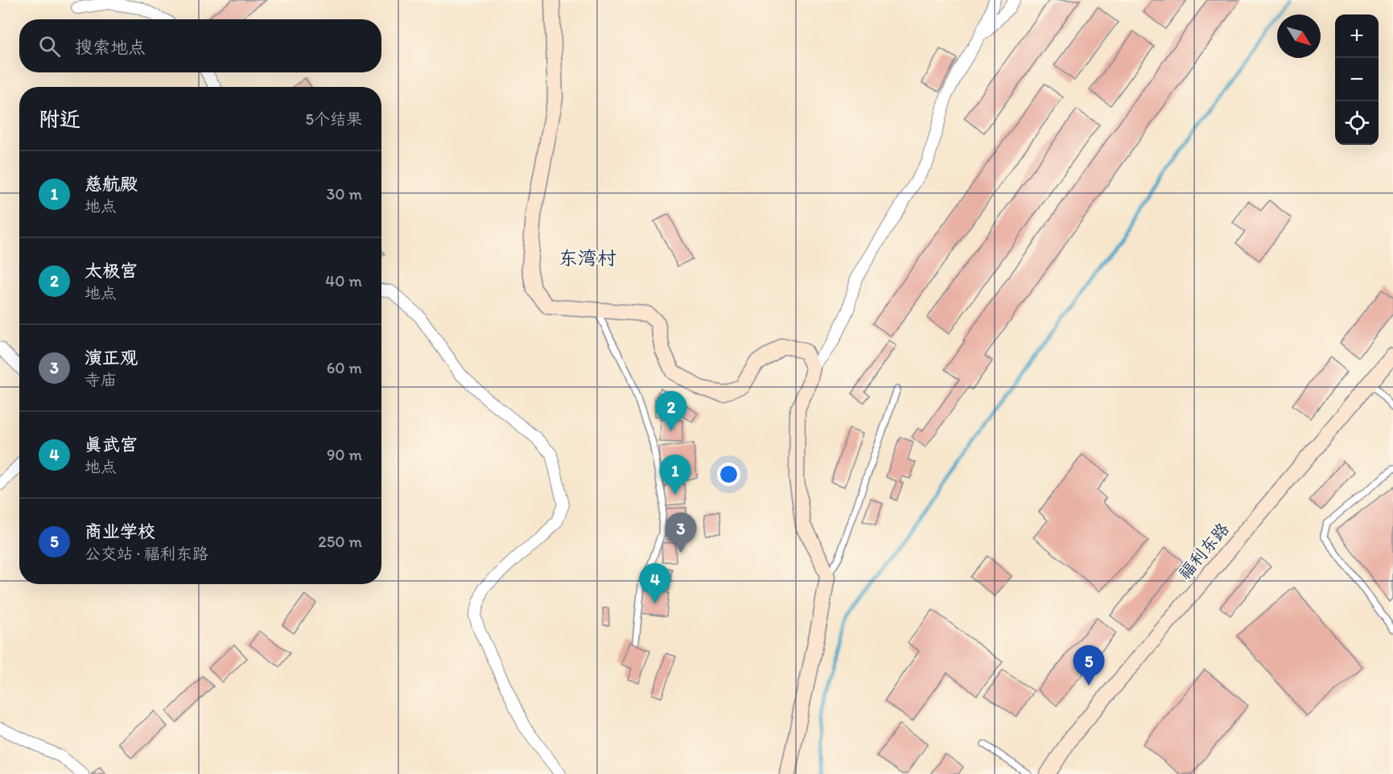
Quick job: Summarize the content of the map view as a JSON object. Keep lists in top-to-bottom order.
{
  "streets": {
    "main road": ["福利东路"]
  },
  "districts": ["东湾村"],
  "north": "bottom right",
  "page": {
    "map_buttons": ["+", "−"],
    "search": "搜索地点",
    "heading": ["附近", "5个结果"],
    "list": [
      {
        "mark": "1",
        "name": "慈航殿",
        "note": "地点",
        "value": "30 m"
      },
      {
        "mark": "2",
        "name": "太极宫",
        "note": "地点",
        "value": "40 m"
      },
      {
        "mark": "3",
        "name": "演正观",
        "note": "寺庙",
        "value": "60 m"
      },
      {
        "mark": "4",
        "name": "真武宫",
        "note": "地点",
        "value": "90 m"
      },
      {
        "mark": "5",
        "name": "商业学校",
        "note": "公交站 · 福利东路",
        "value": "250 m"
      }
    ],
    "pins": [
      "2",
      "1",
      "3",
      "4",
      "5"
    ]
  }
}
